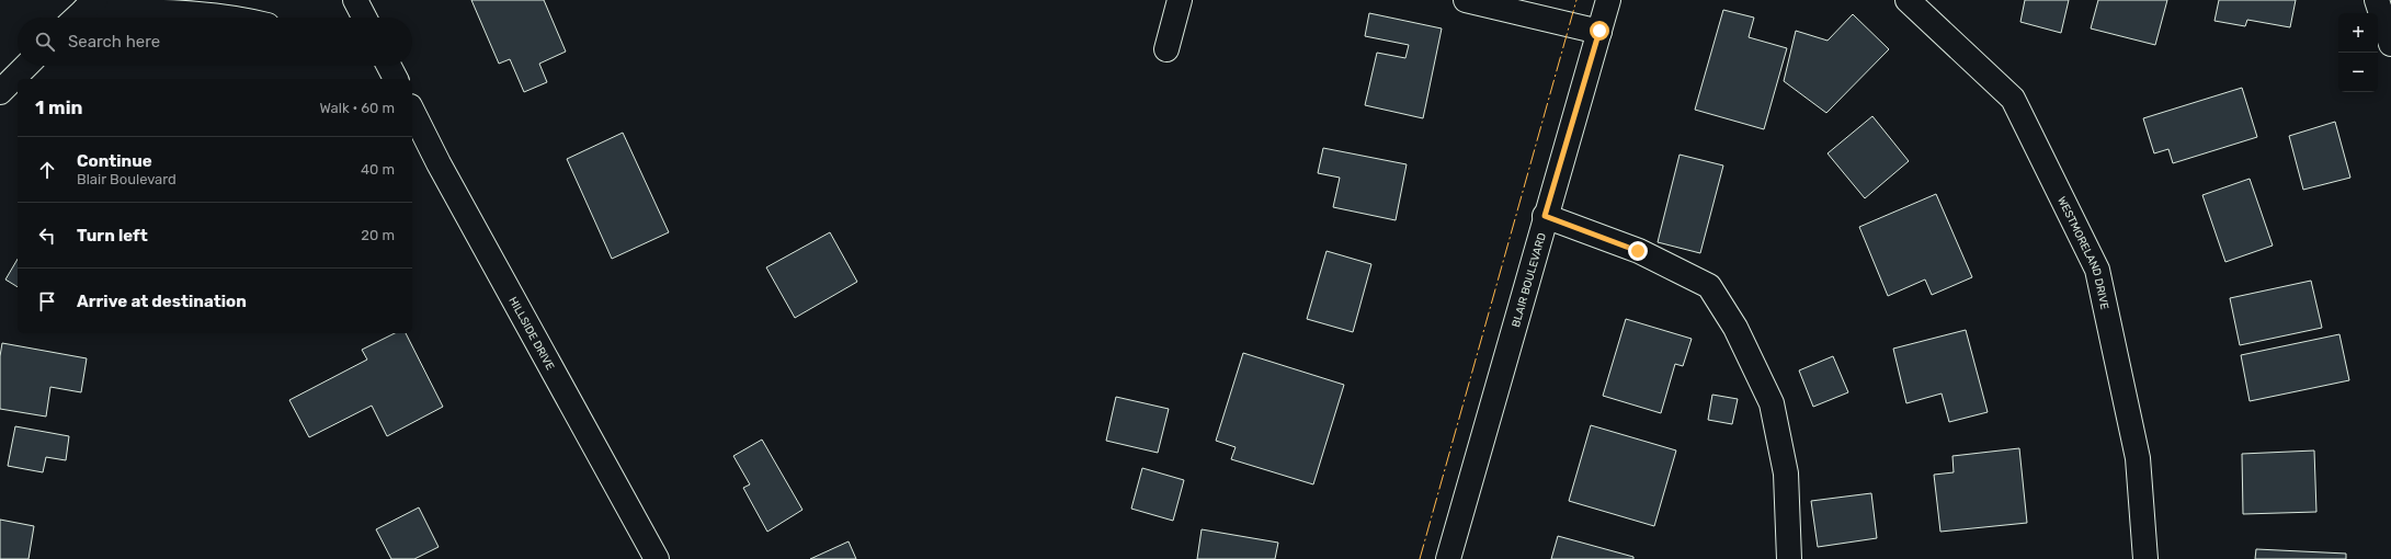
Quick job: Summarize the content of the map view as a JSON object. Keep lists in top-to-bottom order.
{
  "streets": {
    "street": ["WESTMORELAND DRIVE", "BLAIR BOULEVARD", "HILLSIDE DRIVE"]
  },
  "page": {
    "map_buttons": ["+", "−"],
    "search": "Search here",
    "heading": ["1 min", "Walk · 60 m"],
    "list": [
      ["Continue", "Blair Boulevard", "40 m"],
      ["Turn left", "20 m"],
      "Arrive at destination"
    ]
  }
}
